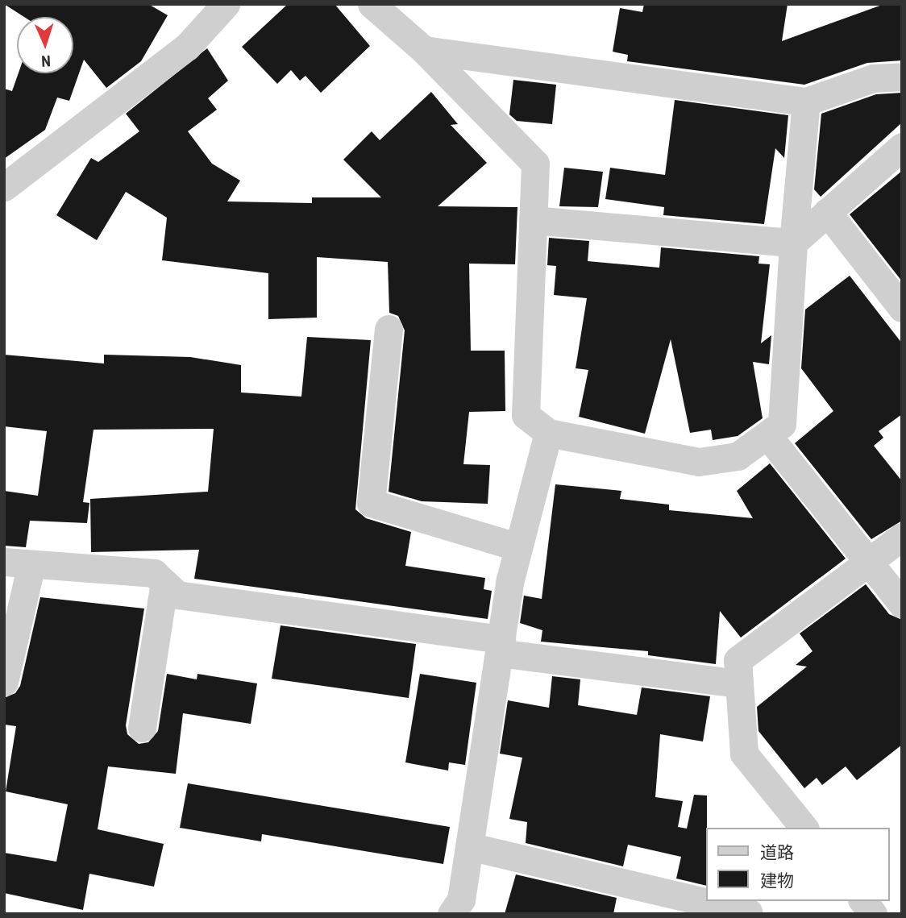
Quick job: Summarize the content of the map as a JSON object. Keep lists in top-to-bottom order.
{
  "legend": ["道路", "建物"],
  "north": "bottom"
}
